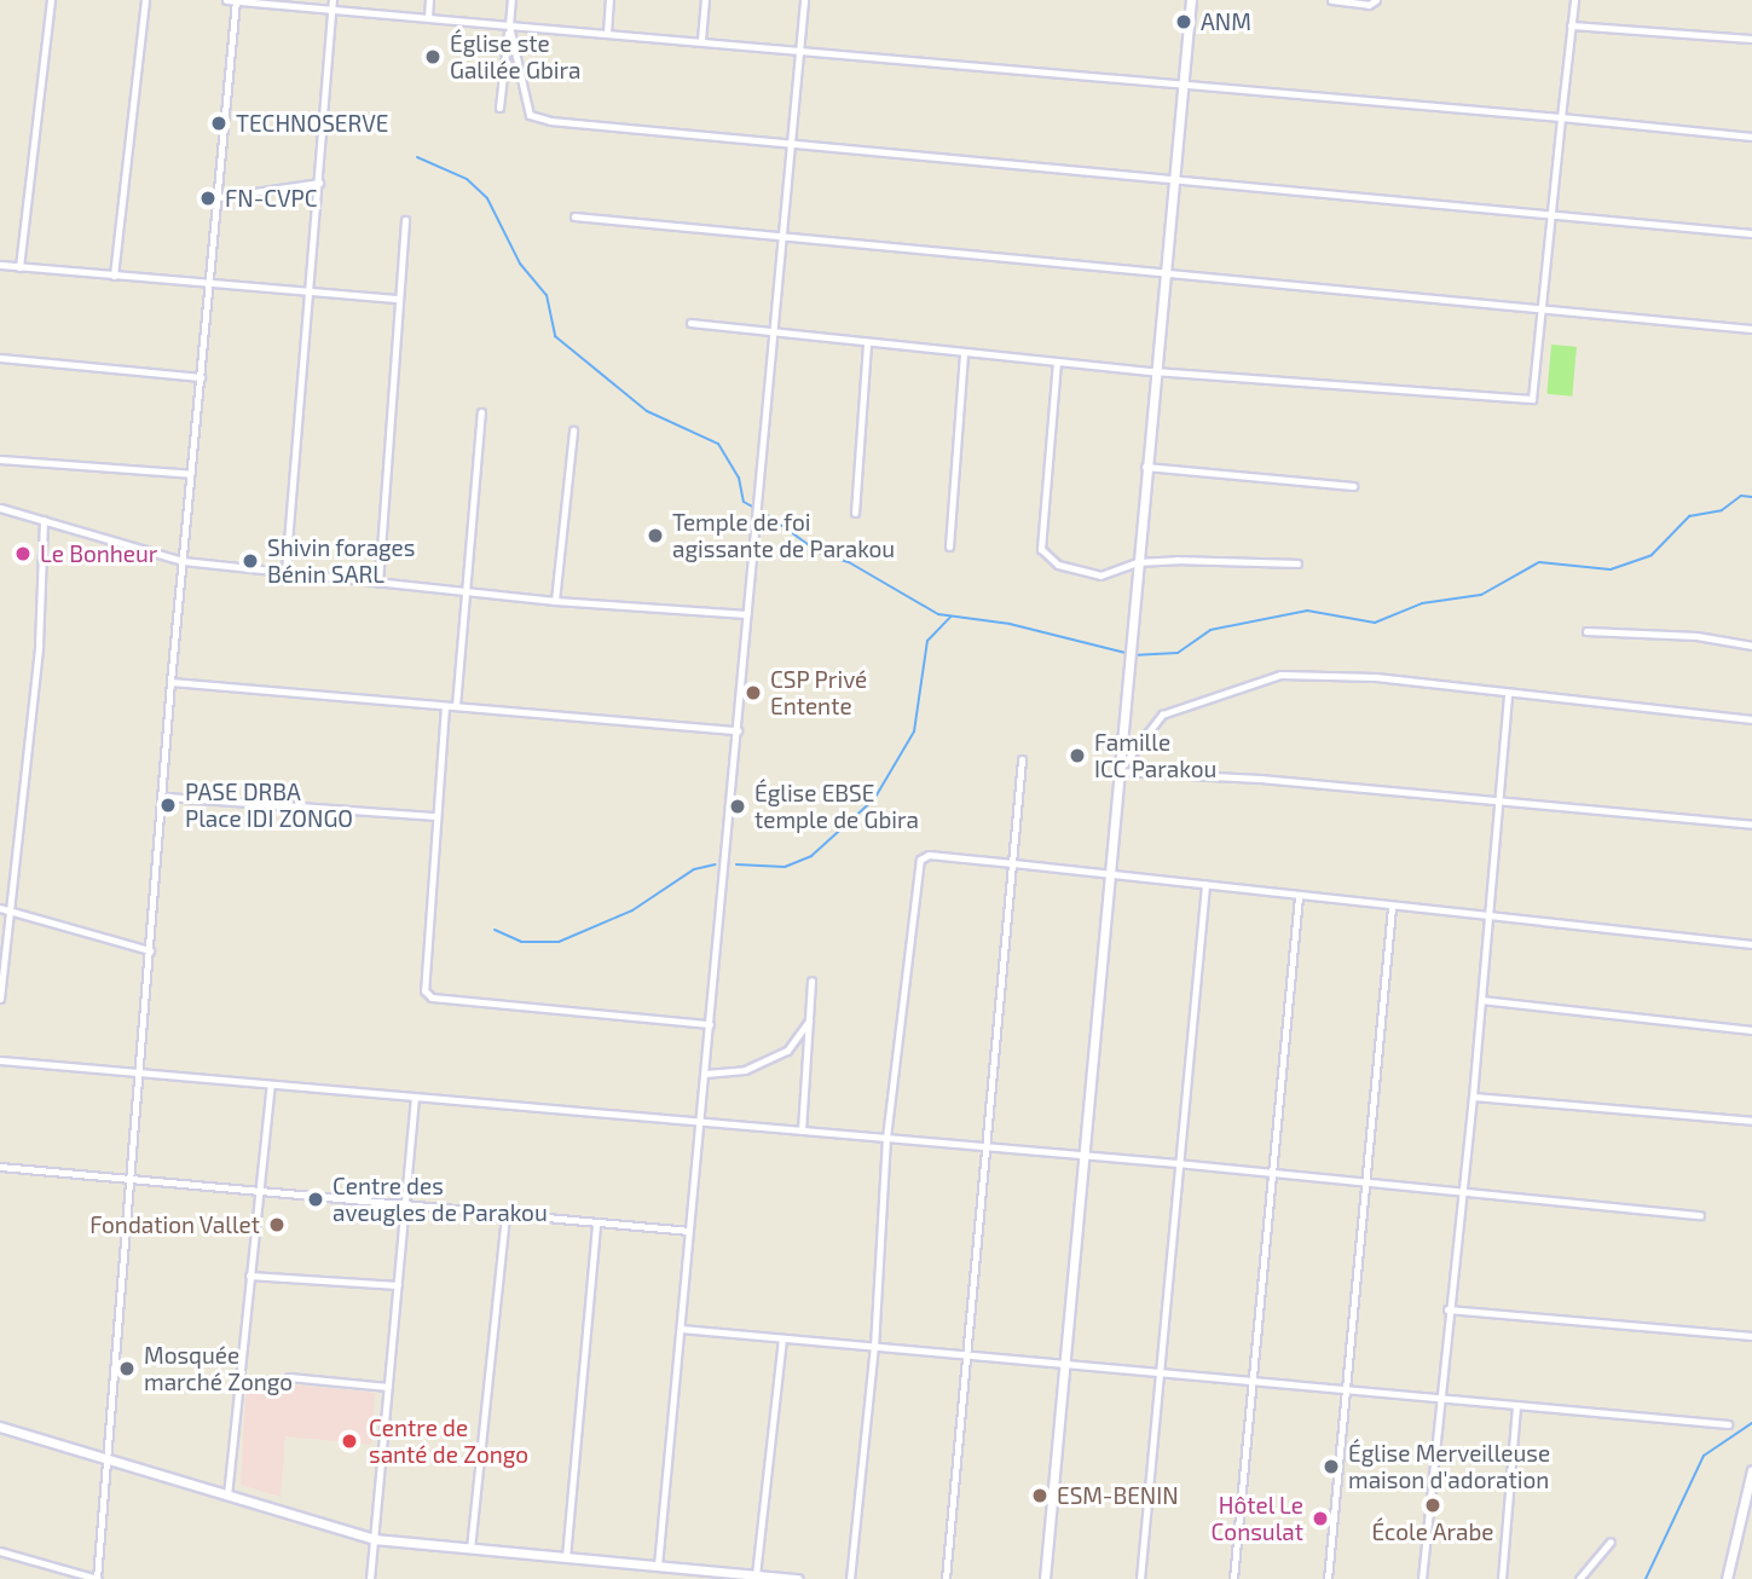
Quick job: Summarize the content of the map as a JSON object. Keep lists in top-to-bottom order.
{
  "places": [
    "ANM",
    "Église ste Galilée Gbira",
    "TECHNOSERVE",
    "FN-CVPC",
    "Temple de foi agissante de Parakou",
    "Le Bonheur",
    "Shivin forages Bénin SARL",
    "CSP Privé Entente",
    "Famille ICC Parakou",
    "PASE DRBA Place IDI ZONGO",
    "Église EBSE temple de Gbira",
    "Centre des aveugles de Parakou",
    "Fondation Vallet",
    "Mosquée marché Zongo",
    "Centre de santé de Zongo",
    "Église Merveilleuse maison d'adoration",
    "ESM-BENIN",
    "École Arabe",
    "Hôtel Le Consulat"
  ]
}
